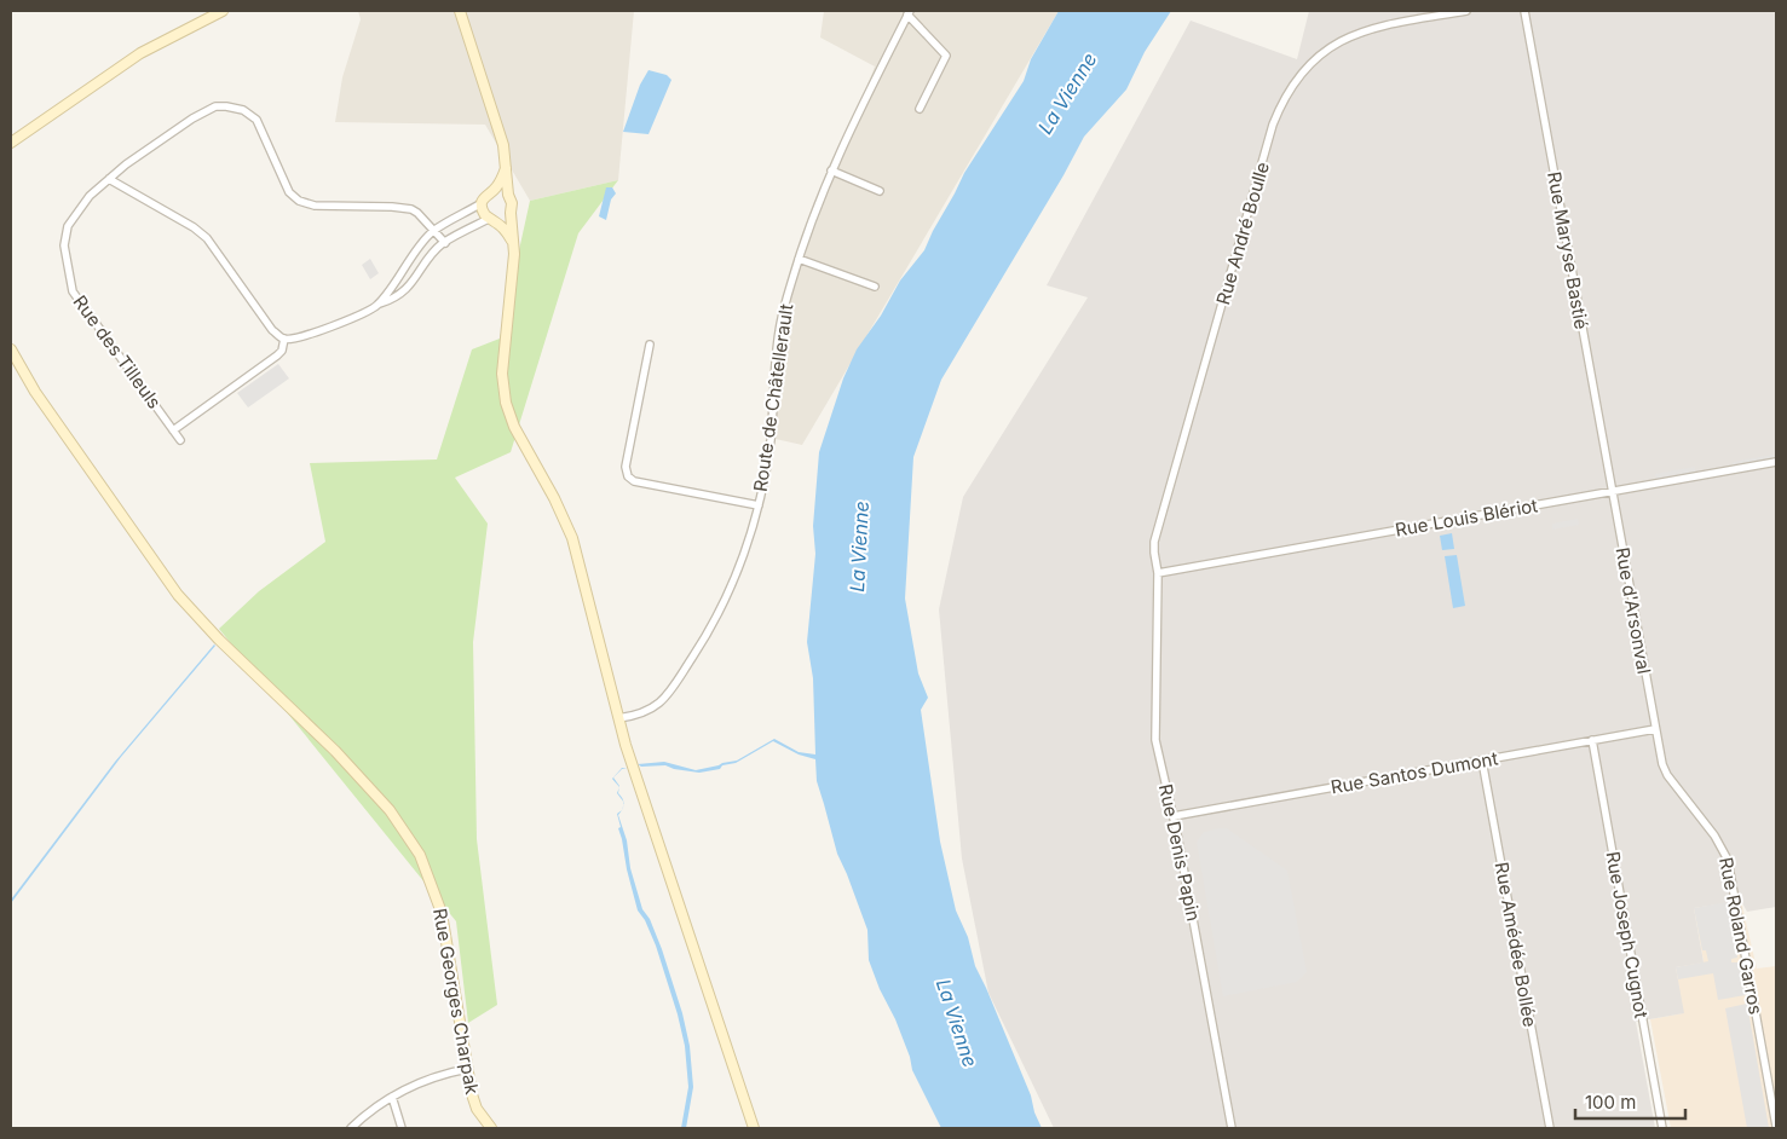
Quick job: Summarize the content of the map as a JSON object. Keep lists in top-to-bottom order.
{
  "streets": {
    "street": [
      "Rue André Boulle",
      "Rue Maryse Bastié",
      "Rue des Tilleuls",
      "Route de Châtellerault",
      "Rue Louis Blériot",
      "Rue d'Arsonval",
      "Rue Santos Dumont",
      "Rue Denis Papin",
      "Rue Joseph Cugnot",
      "Rue Roland Garros",
      "Rue Amédée Bollée",
      "Rue Georges Charpak"
    ]
  },
  "crossings": [
    ["Rue André Boulle", "Rue Louis Blériot"],
    ["Rue André Boulle", "Rue Denis Papin"],
    ["Rue Maryse Bastié", "Rue Louis Blériot"],
    ["Rue Maryse Bastié", "Rue d'Arsonval"],
    ["Rue Louis Blériot", "Rue d'Arsonval"],
    ["Rue Louis Blériot", "Rue Denis Papin"],
    ["Rue d'Arsonval", "Rue Santos Dumont"],
    ["Rue d'Arsonval", "Rue Roland Garros"],
    ["Rue Santos Dumont", "Rue Denis Papin"],
    ["Rue Santos Dumont", "Rue Joseph Cugnot"],
    ["Rue Santos Dumont", "Rue Roland Garros"],
    ["Rue Santos Dumont", "Rue Amédée Bollée"]
  ],
  "water": ["La Vienne"],
  "scale_bar": "100 m"
}
